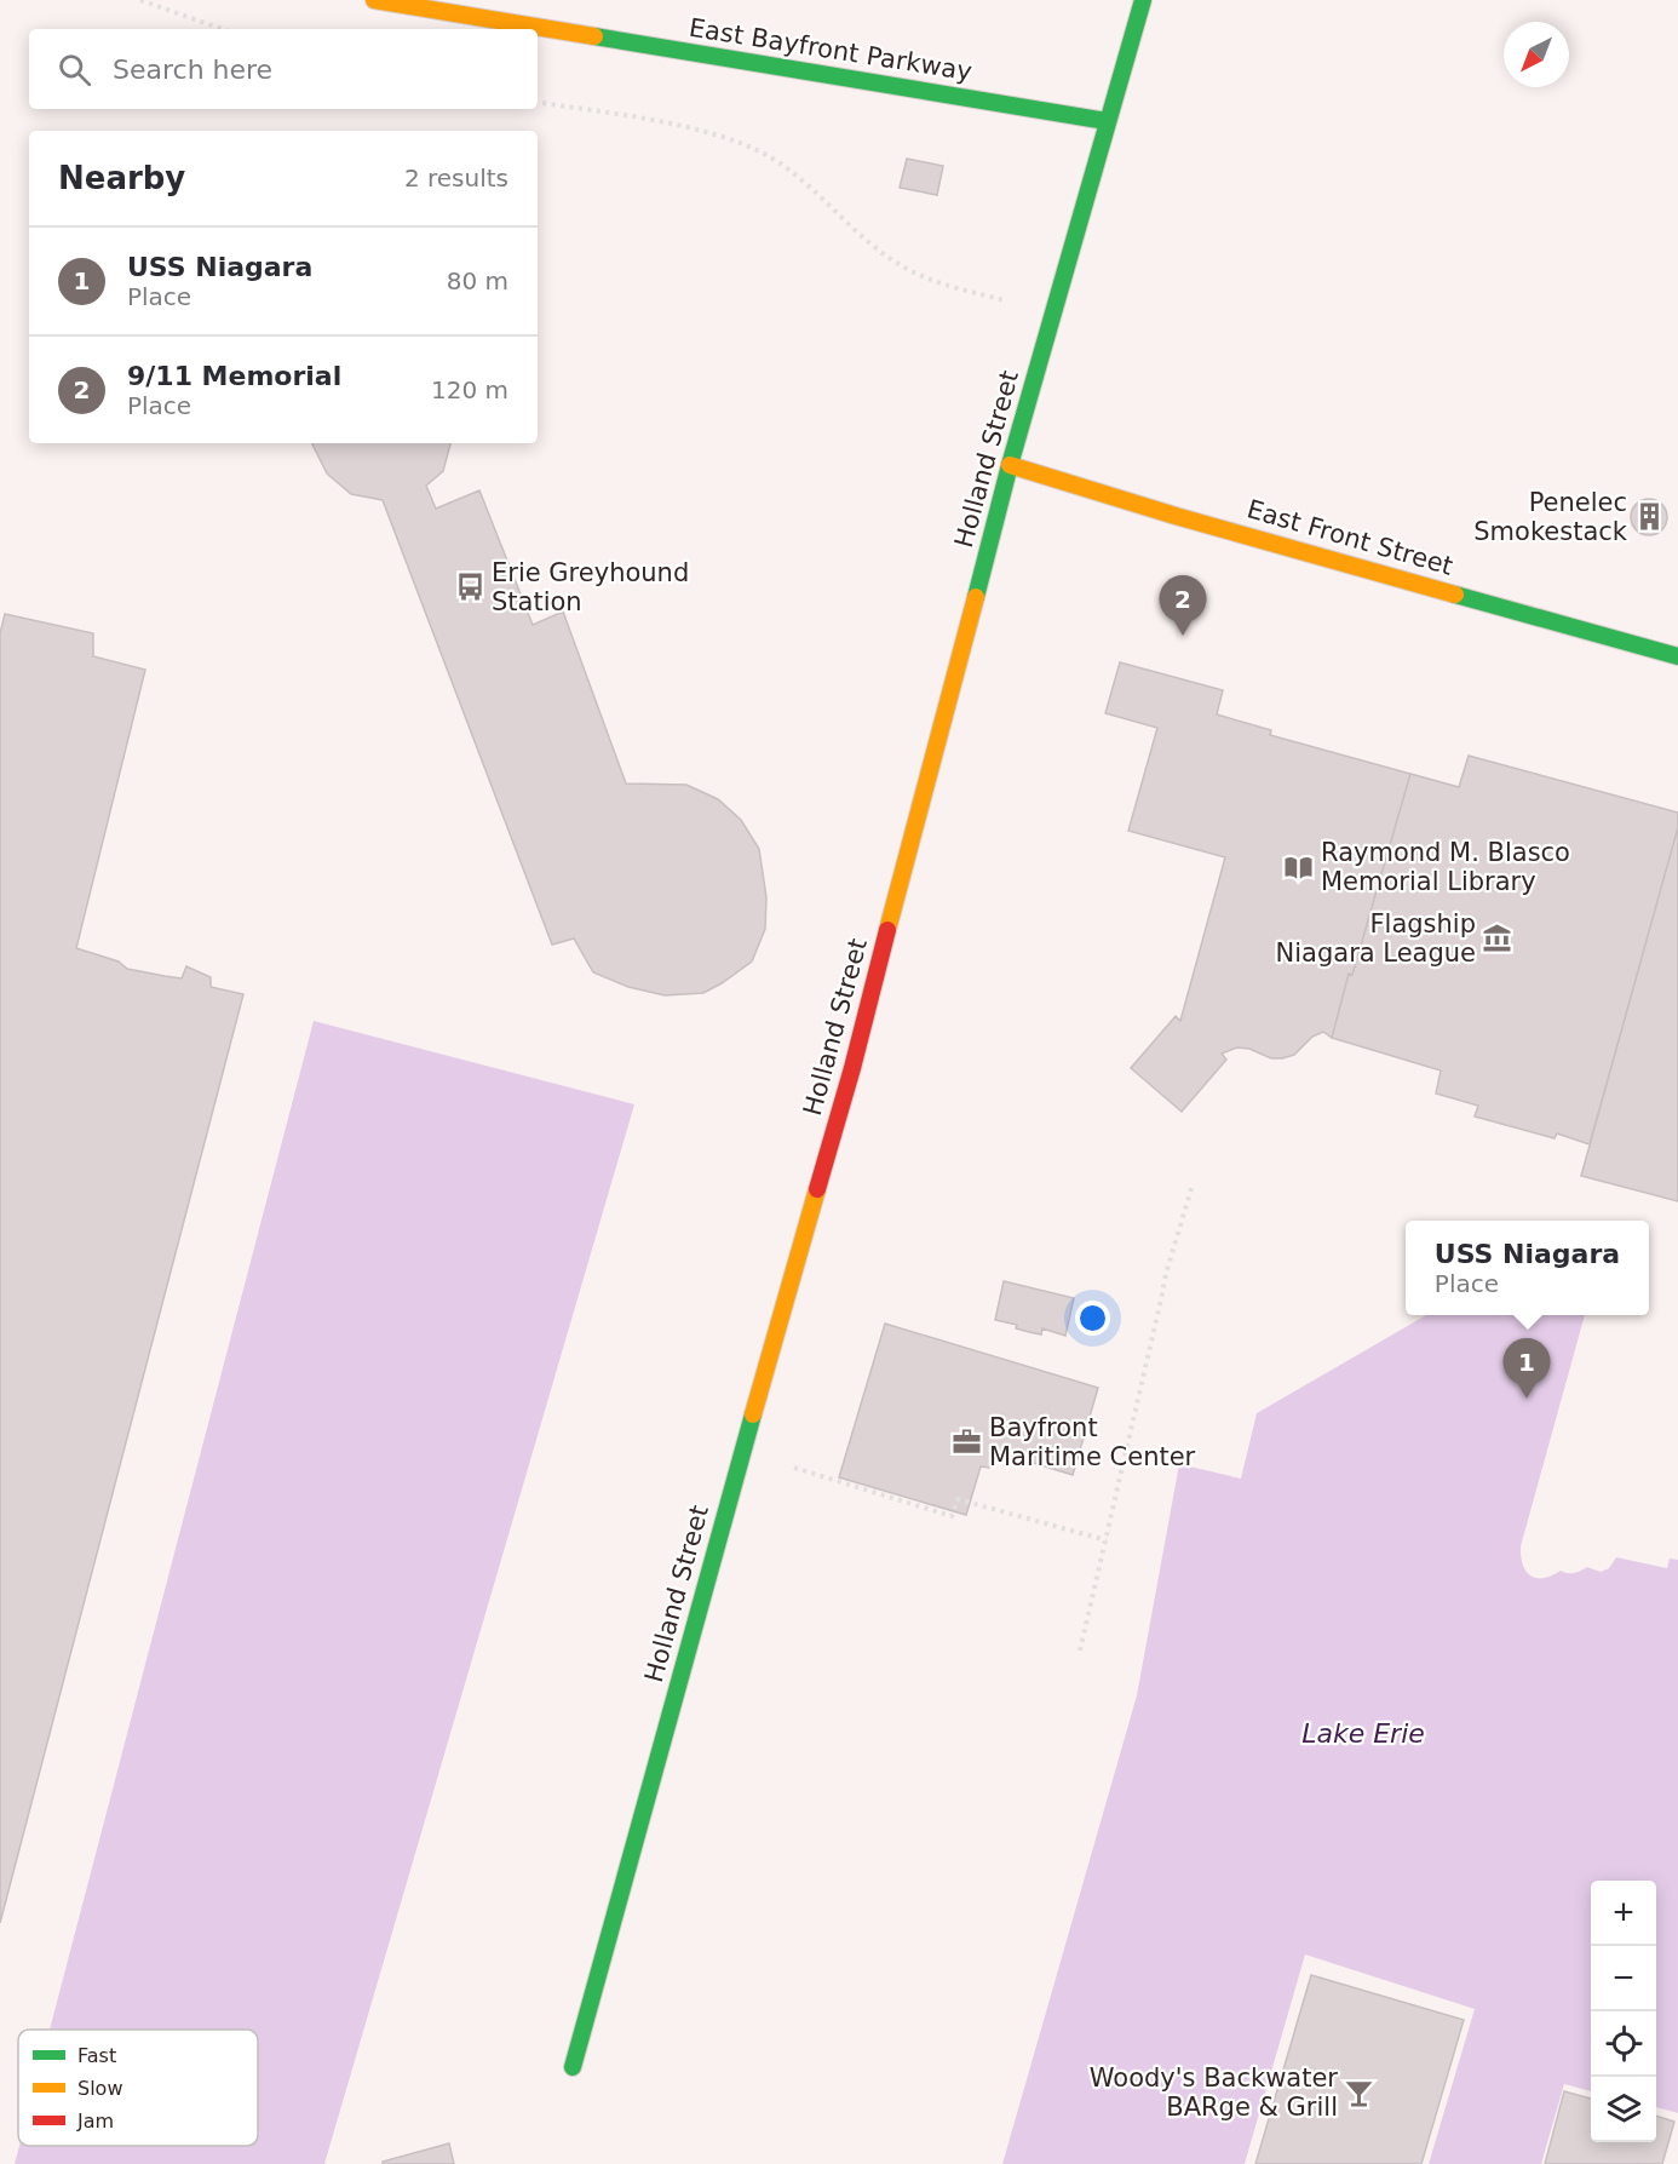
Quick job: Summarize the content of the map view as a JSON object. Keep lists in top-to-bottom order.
{
  "streets": {
    "main road": ["East Bayfront Parkway", "Holland Street", "East Front Street"]
  },
  "crossings": [
    ["East Bayfront Parkway", "Holland Street"],
    ["Holland Street", "East Front Street"]
  ],
  "water": ["Lake Erie"],
  "places": {
    "building": ["Penelec Smokestack"],
    "bus stop": ["Erie Greyhound Station"],
    "library": ["Raymond M. Blasco Memorial Library"],
    "museum": ["Flagship Niagara League"],
    "office": ["Bayfront Maritime Center"],
    "bar": ["Woody's Backwater BARge & Grill"]
  },
  "legend": ["Fast", "Slow", "Jam"],
  "north": "bottom left",
  "page": {
    "search": "Search here",
    "heading": ["Nearby", "2 results"],
    "list": [
      {
        "mark": "1",
        "name": "USS Niagara",
        "note": "Place",
        "value": "80 m"
      },
      {
        "mark": "2",
        "name": "9/11 Memorial",
        "note": "Place",
        "value": "120 m"
      }
    ],
    "pins": ["2", "1"],
    "popup": ["USS Niagara", "Place"],
    "map_buttons": ["+", "−"]
  }
}
